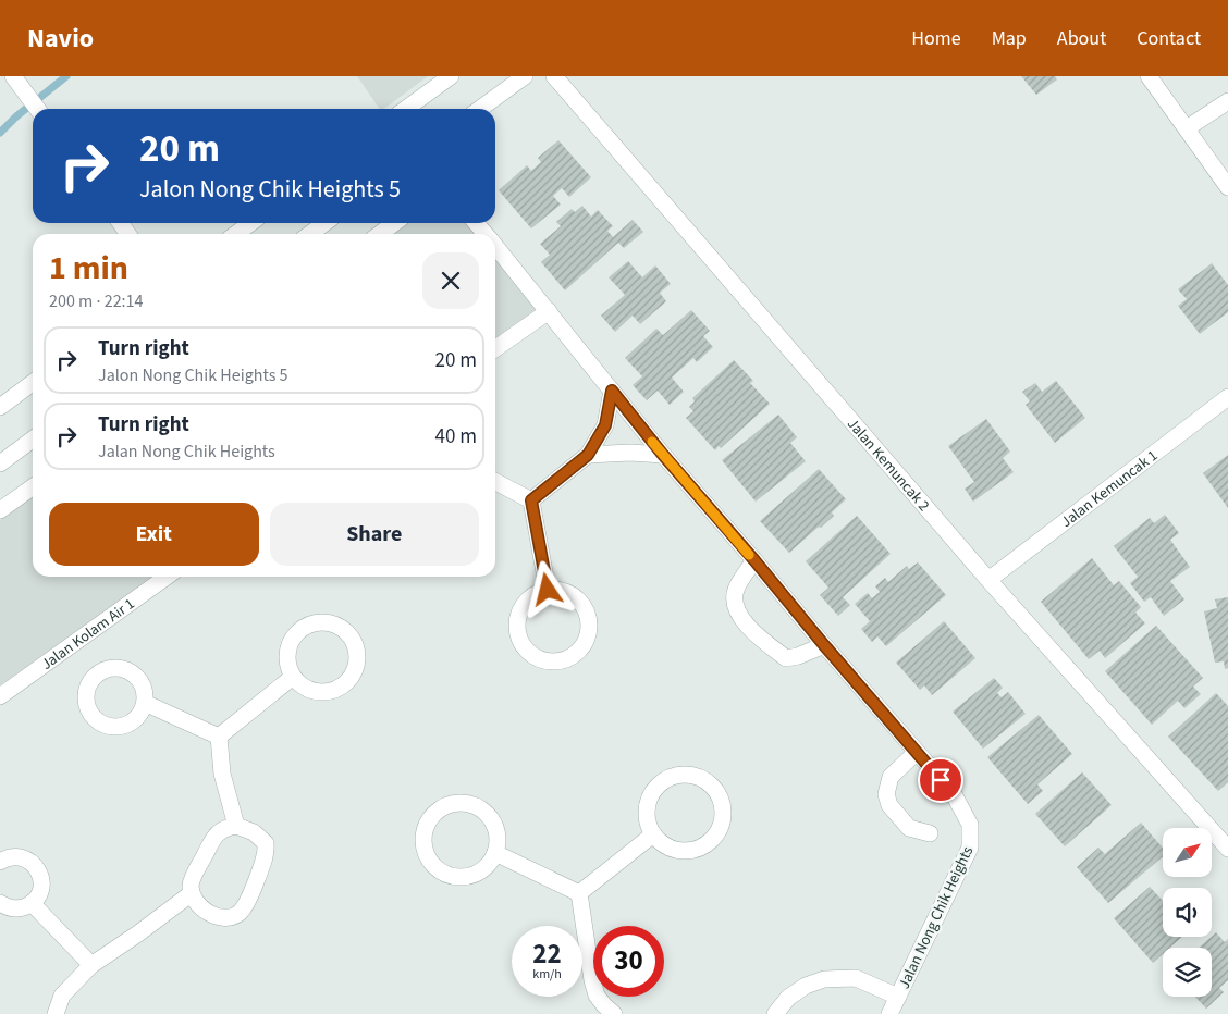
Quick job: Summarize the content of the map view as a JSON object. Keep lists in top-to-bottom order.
{
  "streets": {
    "street": [
      "Jalan Kemuncak 2",
      "Jalan Kemuncak 1",
      "Jalan Kolam Air 1",
      "Jalan Nong Chik Heights"
    ]
  },
  "crossings": [
    ["Jalan Kemuncak 2", "Jalan Kemuncak 1"]
  ],
  "north": "top right",
  "page": {
    "header": "Navio",
    "nav": [
      "Home",
      "Map",
      "About",
      "Contact"
    ],
    "turn": ["20 m", "Jalon Nong Chik Heights 5"],
    "heading": ["1 min", "200 m · 22:14"],
    "list": [
      {
        "name": "Turn right",
        "note": "Jalon Nong Chik Heights 5",
        "value": "20 m"
      },
      {
        "name": "Turn right",
        "note": "Jalan Nong Chik Heights",
        "value": "40 m"
      }
    ],
    "buttons": ["Exit", "Share"],
    "speed": "22 km/h",
    "limit": "30"
  }
}
